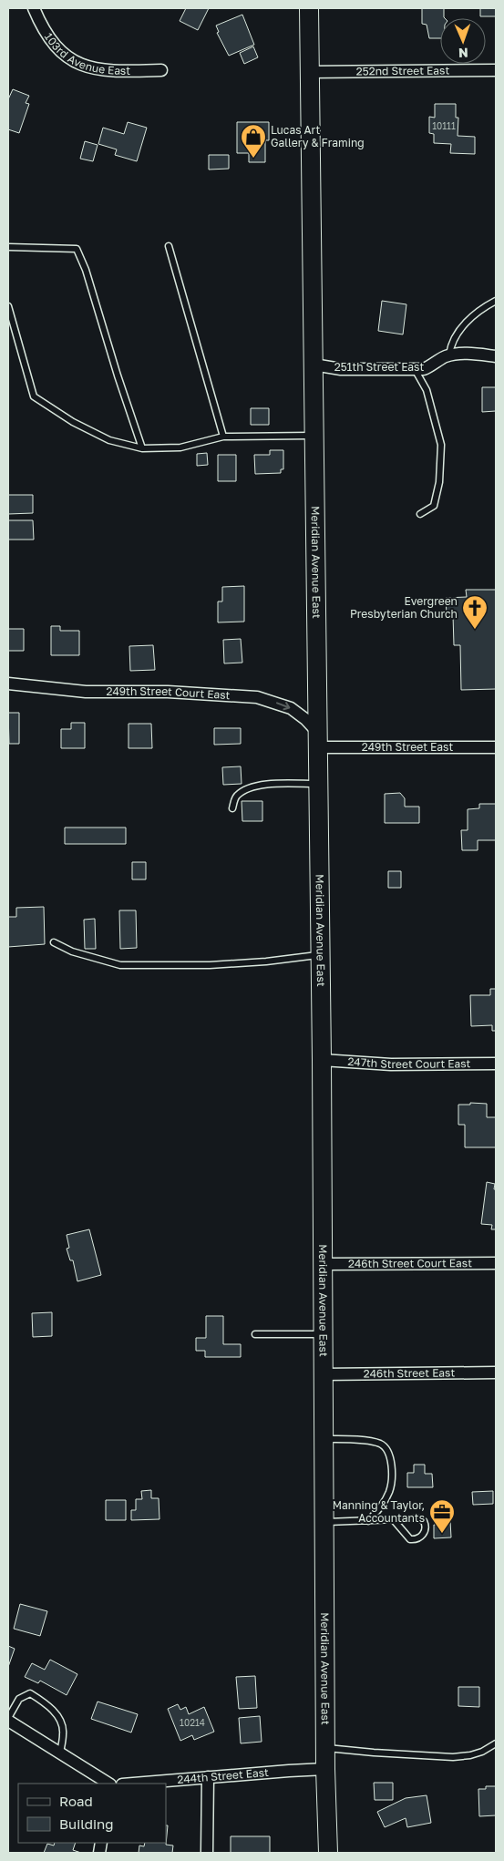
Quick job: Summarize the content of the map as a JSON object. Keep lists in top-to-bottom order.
{
  "streets": {
    "main road": ["Meridian Avenue East"],
    "street": [
      "103rd Avenue East",
      "252nd Street East",
      "251th Street East",
      "249th Street Court East",
      "249th Street East",
      "247th Street Court East",
      "246th Street Court East",
      "246th Street East",
      "244th Street East"
    ]
  },
  "crossings": [
    ["252nd Street East", "Meridian Avenue East"],
    ["251th Street East", "Meridian Avenue East"],
    ["Meridian Avenue East", "249th Street Court East"],
    ["Meridian Avenue East", "249th Street East"],
    ["Meridian Avenue East", "247th Street Court East"],
    ["Meridian Avenue East", "246th Street Court East"],
    ["Meridian Avenue East", "246th Street East"],
    ["Meridian Avenue East", "244th Street East"],
    ["249th Street Court East", "249th Street East"]
  ],
  "one_way": ["249th Street Court East"],
  "places": {
    "shop": ["Lucas Art Gallery & Framing"],
    "church": ["Evergreen Presbyterian Church"],
    "office": ["Manning & Taylor, Accountants"]
  },
  "house_numbers": ["10111", "10214"],
  "legend": ["Road", "Building"],
  "north": "bottom"
}
